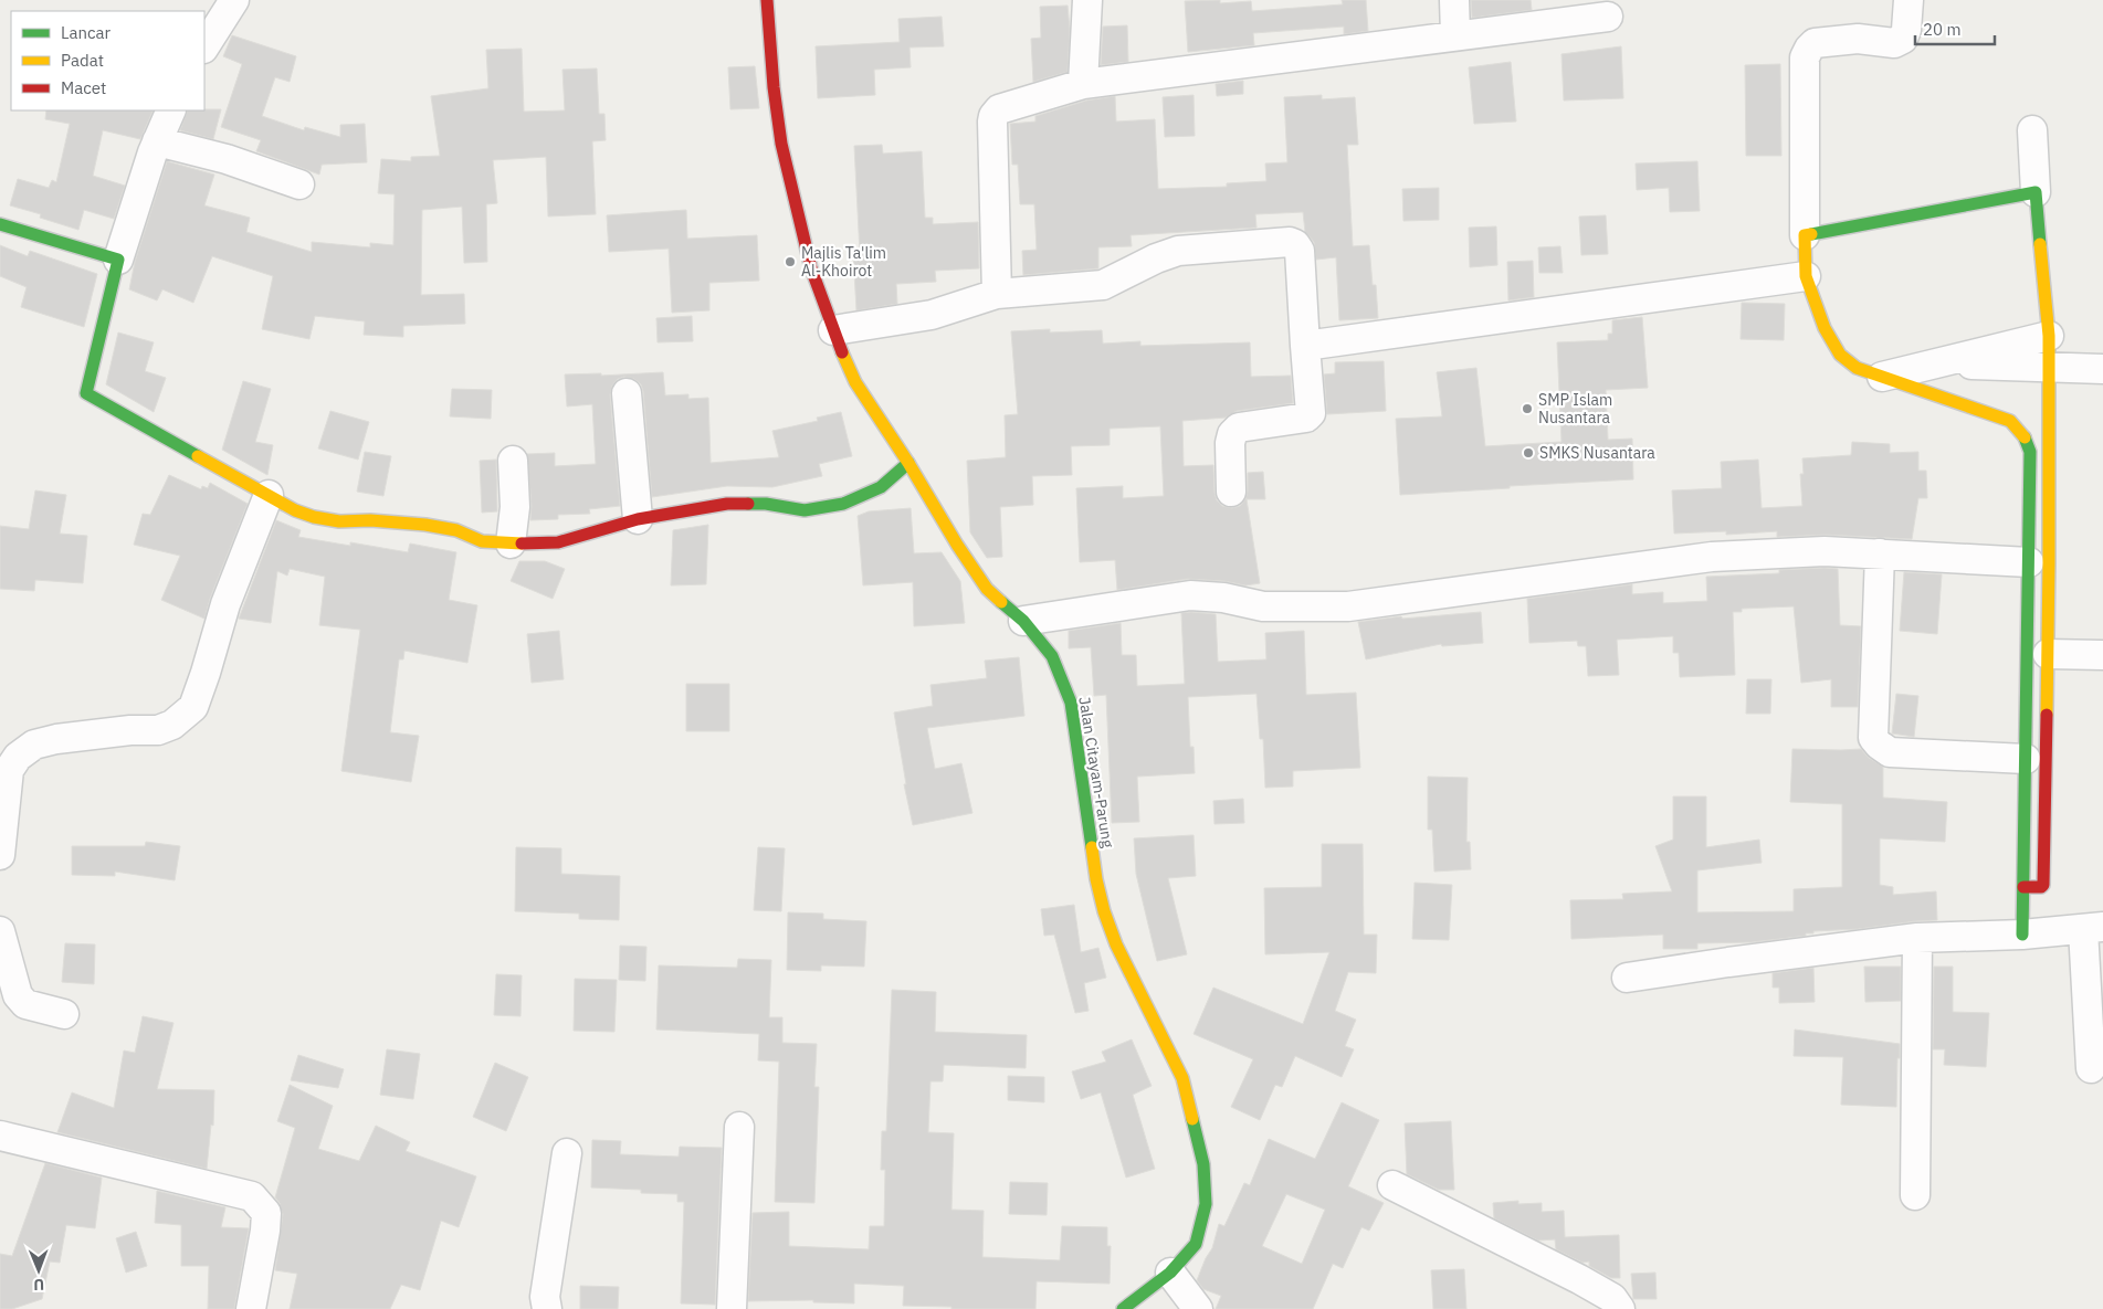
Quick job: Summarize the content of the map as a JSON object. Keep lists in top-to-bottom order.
{
  "streets": {
    "street": ["Jalan Citayam-Parung"]
  },
  "places": ["Majlis Ta'lim Al-Khoirot", "SMP Islam Nusantara", "SMKS Nusantara"],
  "legend": ["Lancar", "Padat", "Macet"],
  "scale_bar": "20 m",
  "north": "bottom"
}
